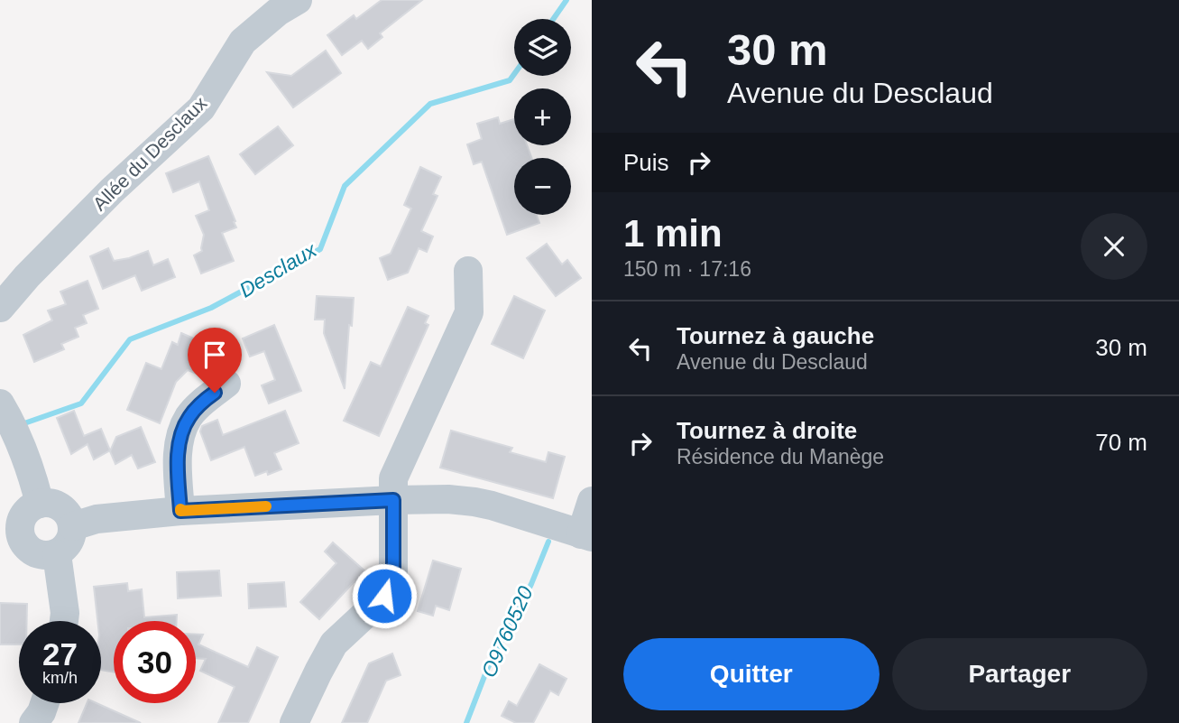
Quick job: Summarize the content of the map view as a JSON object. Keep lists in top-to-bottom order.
{
  "streets": {
    "street": ["Allée du Desclaux"]
  },
  "water": ["Desclaux", "O9760520"],
  "page": {
    "turn": ["30 m", "Avenue du Desclaud"],
    "map_buttons": ["+", "−"],
    "then": "Puis",
    "heading": ["1 min", "150 m · 17:16"],
    "list": [
      {
        "name": "Tournez à gauche",
        "note": "Avenue du Desclaud",
        "value": "30 m"
      },
      {
        "name": "Tournez à droite",
        "note": "Résidence du Manège",
        "value": "70 m"
      }
    ],
    "speed": "27 km/h",
    "limit": "30",
    "buttons": ["Quitter", "Partager"]
  }
}
